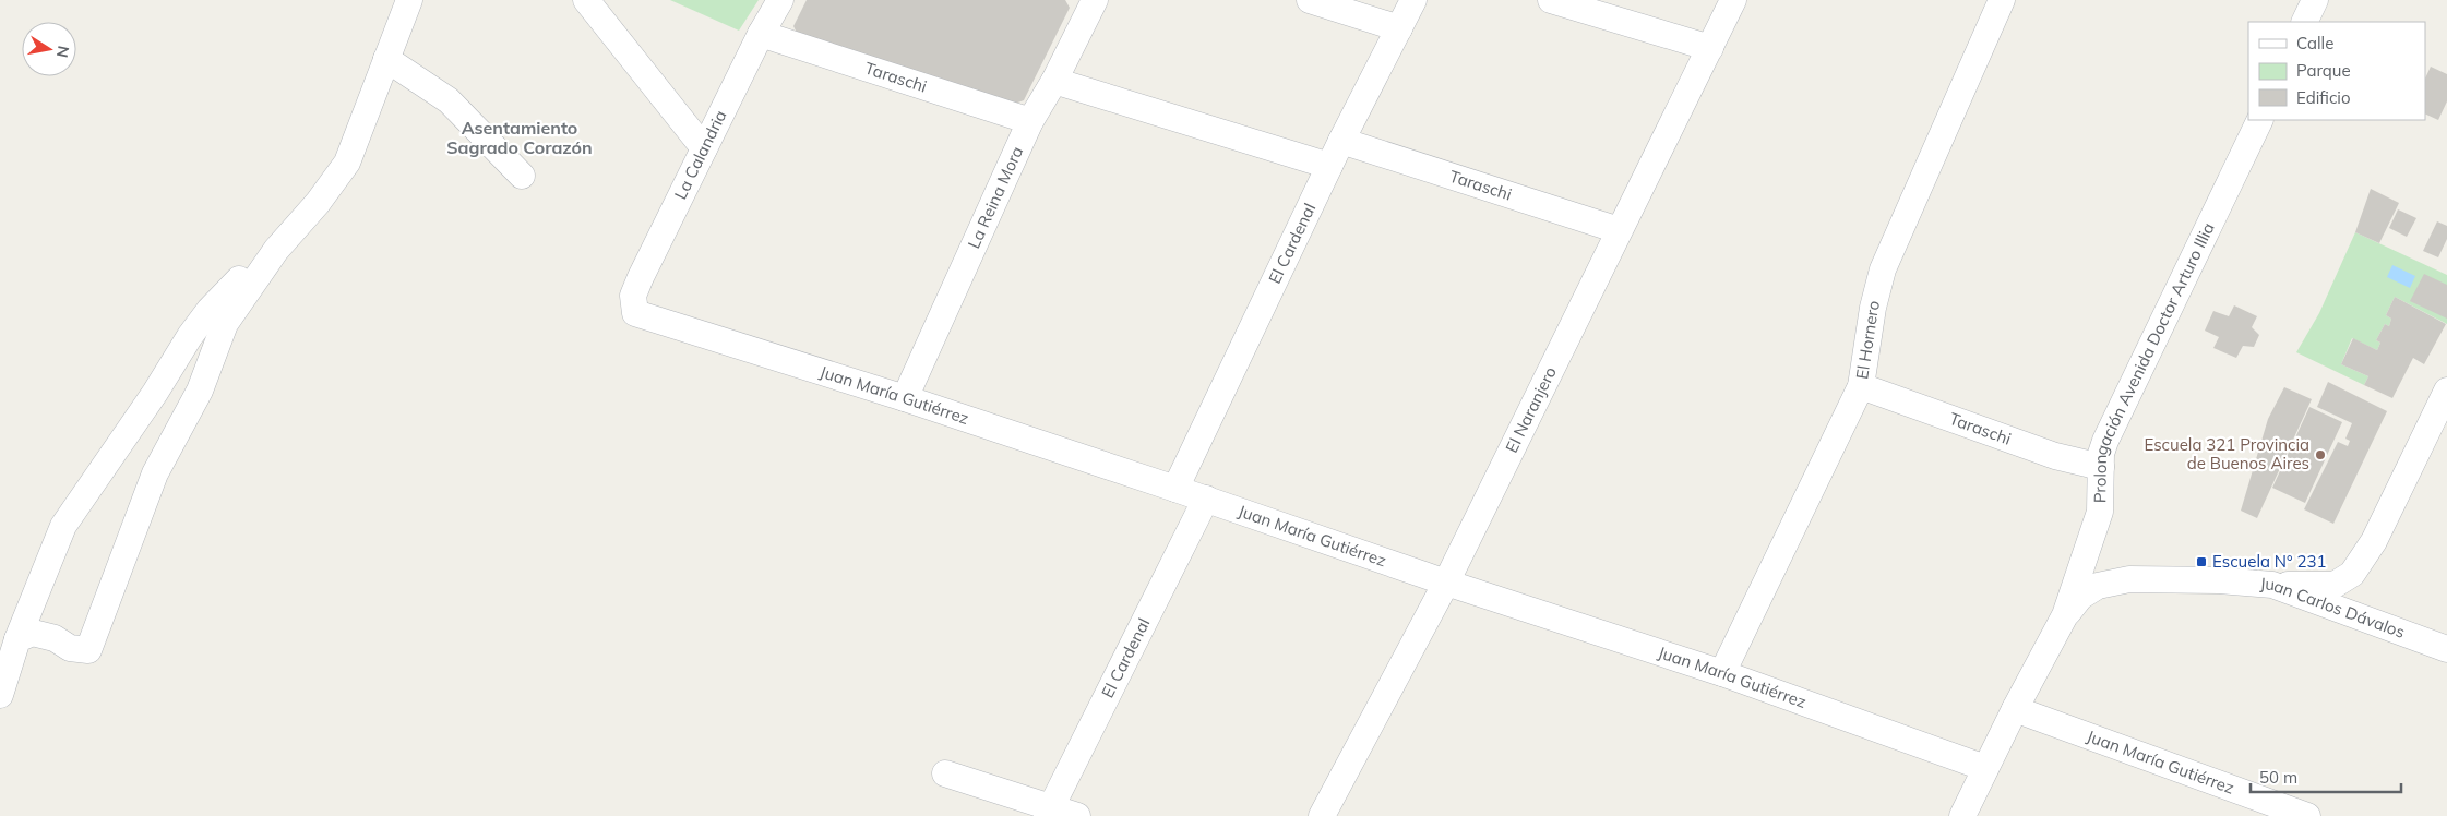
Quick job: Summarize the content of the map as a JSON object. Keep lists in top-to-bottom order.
{
  "streets": {
    "street": [
      "Taraschi",
      "La Calandria",
      "La Reina Mora",
      "El Cardenal",
      "El Hornero",
      "Prolongación Avenida Doctor Arturo Illia",
      "Juan María Gutiérrez",
      "El Naranjero",
      "Juan Carlos Dávalos"
    ]
  },
  "crossings": [
    ["Taraschi", "La Calandria"],
    ["Taraschi", "La Reina Mora"],
    ["Taraschi", "El Cardenal"],
    ["Taraschi", "El Hornero"],
    ["Taraschi", "Prolongación Avenida Doctor Arturo Illia"],
    ["Taraschi", "El Naranjero"],
    ["La Calandria", "Juan María Gutiérrez"],
    ["La Reina Mora", "Juan María Gutiérrez"],
    ["El Cardenal", "Juan María Gutiérrez"],
    ["El Hornero", "Juan María Gutiérrez"],
    ["Prolongación Avenida Doctor Arturo Illia", "Juan Carlos Dávalos"],
    ["Juan María Gutiérrez", "El Naranjero"]
  ],
  "districts": ["Asentamiento Sagrado Corazón"],
  "places": {
    "other": ["Escuela 321 Provincia de Buenos Aires"],
    "transit": ["Escuela N° 231"]
  },
  "legend": ["Calle", "Parque", "Edificio"],
  "scale_bar": "50 m",
  "north": "right"
}
